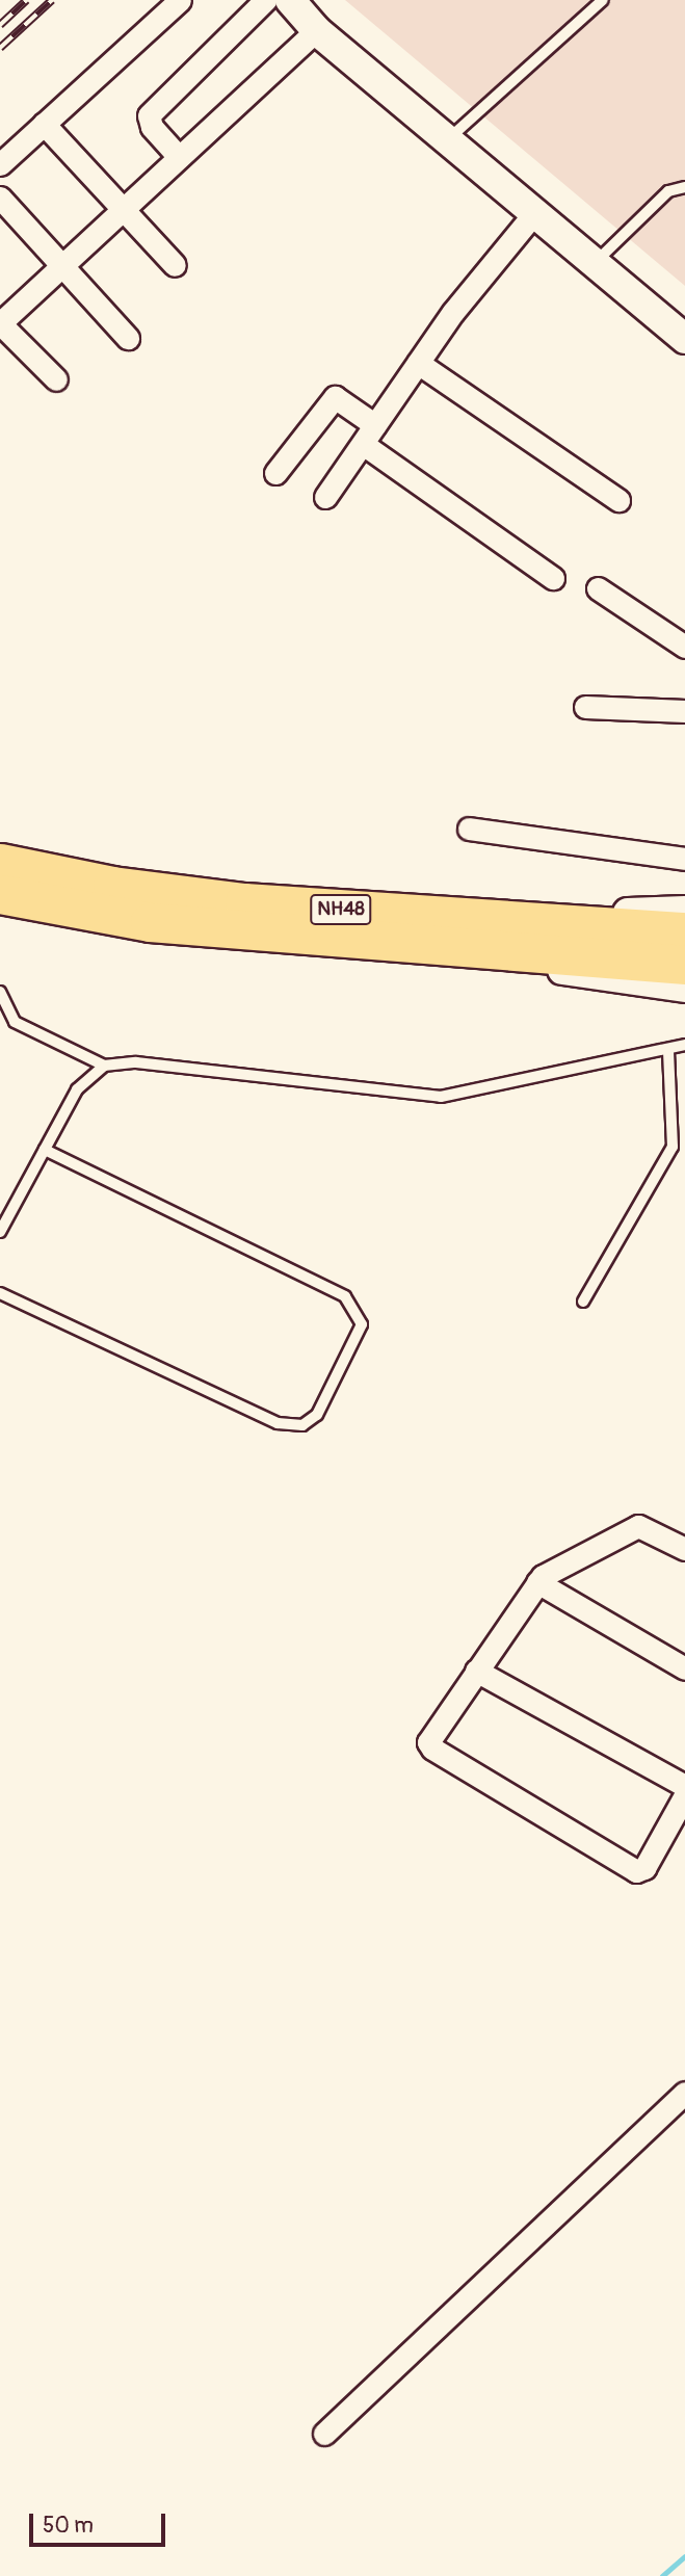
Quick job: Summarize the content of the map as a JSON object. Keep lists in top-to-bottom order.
{
  "streets": {
    "highway": ["NH48"]
  },
  "scale_bar": "50 m"
}
